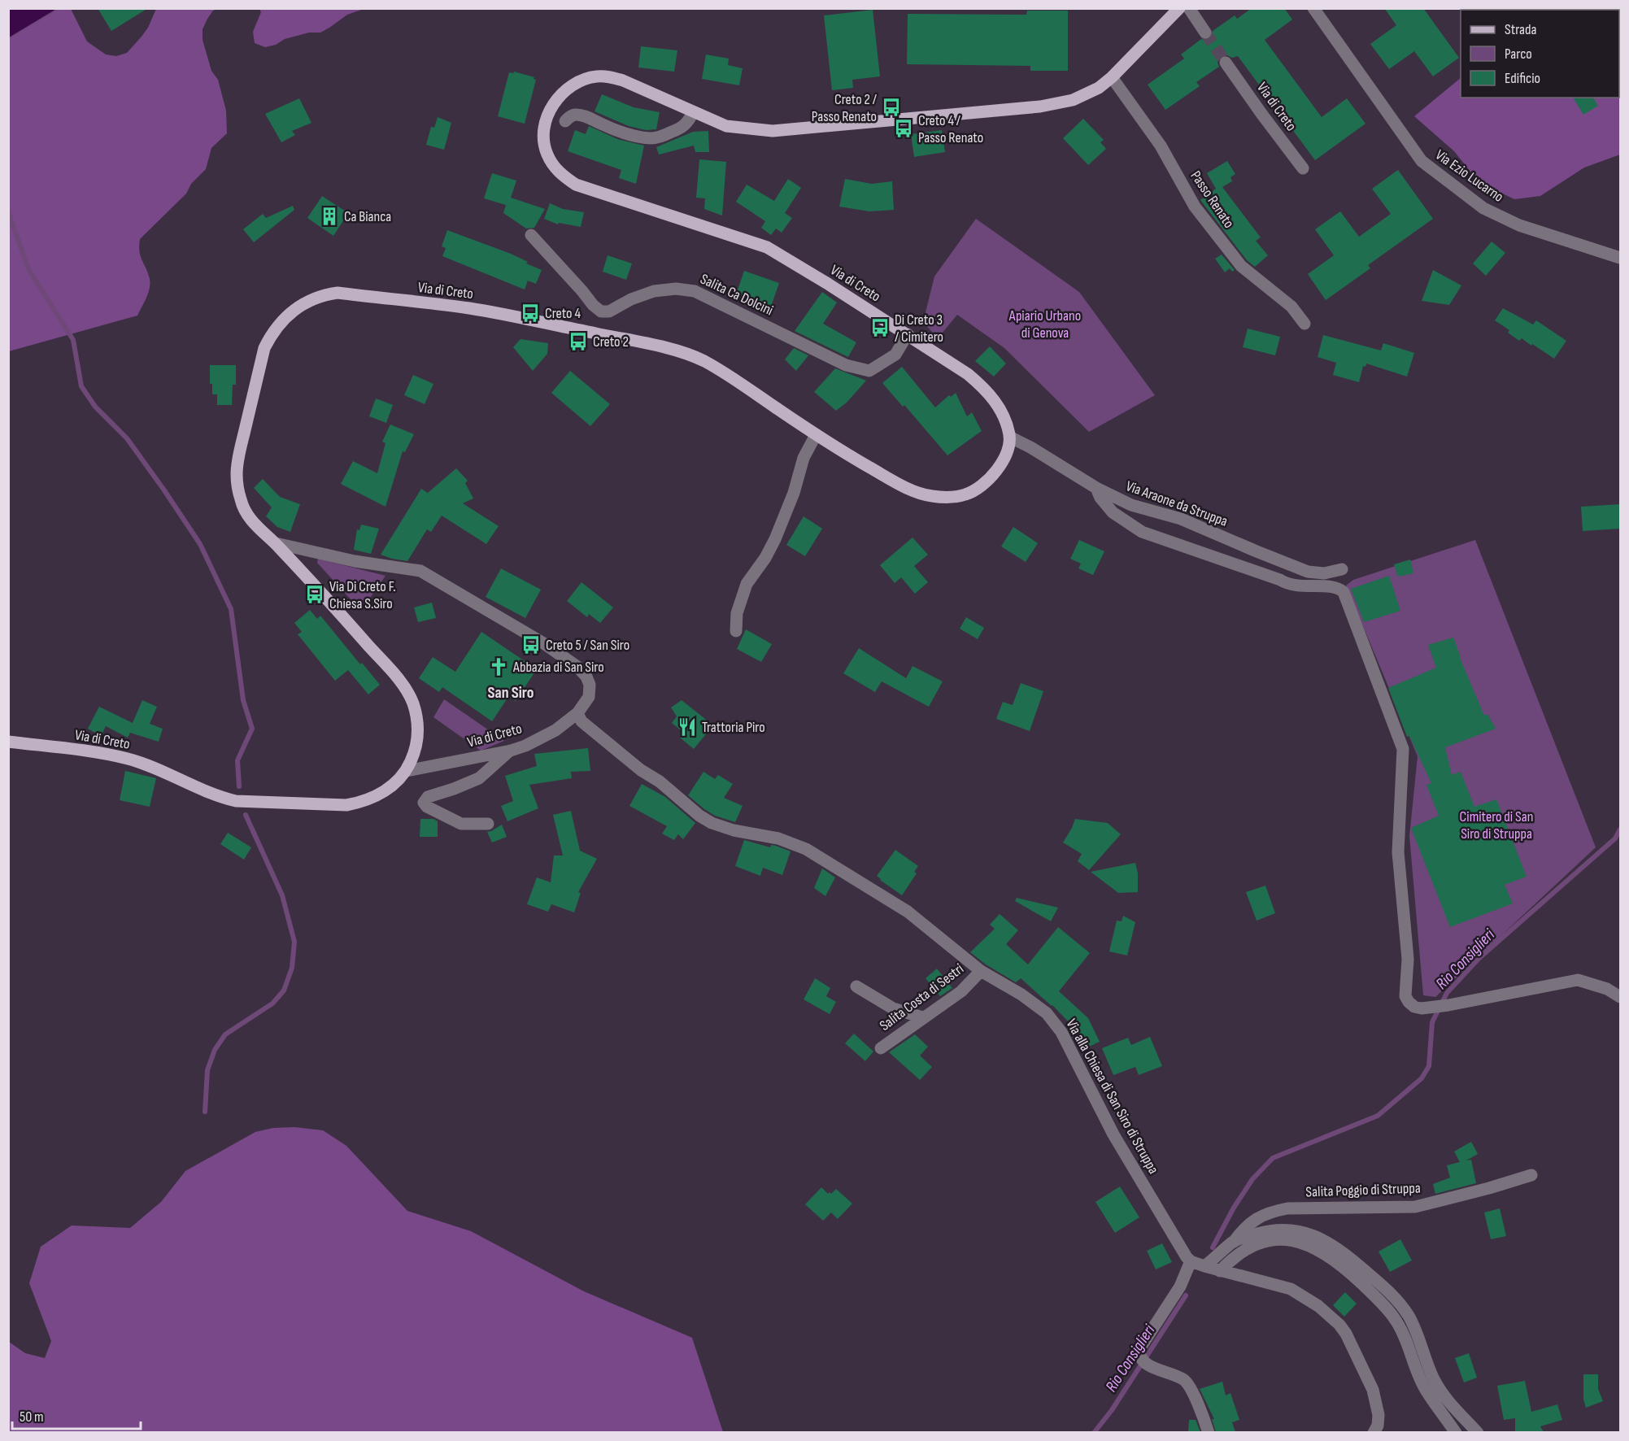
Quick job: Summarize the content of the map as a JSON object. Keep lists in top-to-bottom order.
{
  "streets": {
    "main road": ["Via di Creto"],
    "street": [
      "Via Ezio Lucarno",
      "Passo Renato",
      "Salita Ca Dolcini",
      "Via Araone da Struppa",
      "Salita Costa di Sestri",
      "Via alla Chiesa di San Siro di Struppa",
      "Salita Poggio di Struppa"
    ]
  },
  "crossings": [
    ["Via di Creto", "Passo Renato"],
    ["Via di Creto", "Salita Ca Dolcini"],
    ["Via di Creto", "Via Araone da Struppa"],
    ["Via di Creto", "Via alla Chiesa di San Siro di Struppa"],
    ["Salita Costa di Sestri", "Via alla Chiesa di San Siro di Struppa"]
  ],
  "districts": ["San Siro"],
  "water": ["Rio Consiglieri"],
  "parks": ["Apiario Urbano di Genova", "Cimitero di San Siro di Struppa"],
  "places": {
    "bus stop": [
      "Creto 2 / Passo Renato",
      "Creto 4 / Passo Renato",
      "Creto 4",
      "Di Creto 3 / Cimitero",
      "Creto 2",
      "Via Di Creto F. Chiesa S.Siro",
      "Creto 5 / San Siro"
    ],
    "building": ["Ca Bianca"],
    "church": ["Abbazia di San Siro"],
    "restaurant": ["Trattoria Piro"]
  },
  "legend": ["Strada", "Parco", "Edificio"],
  "scale_bar": "50 m"
}
